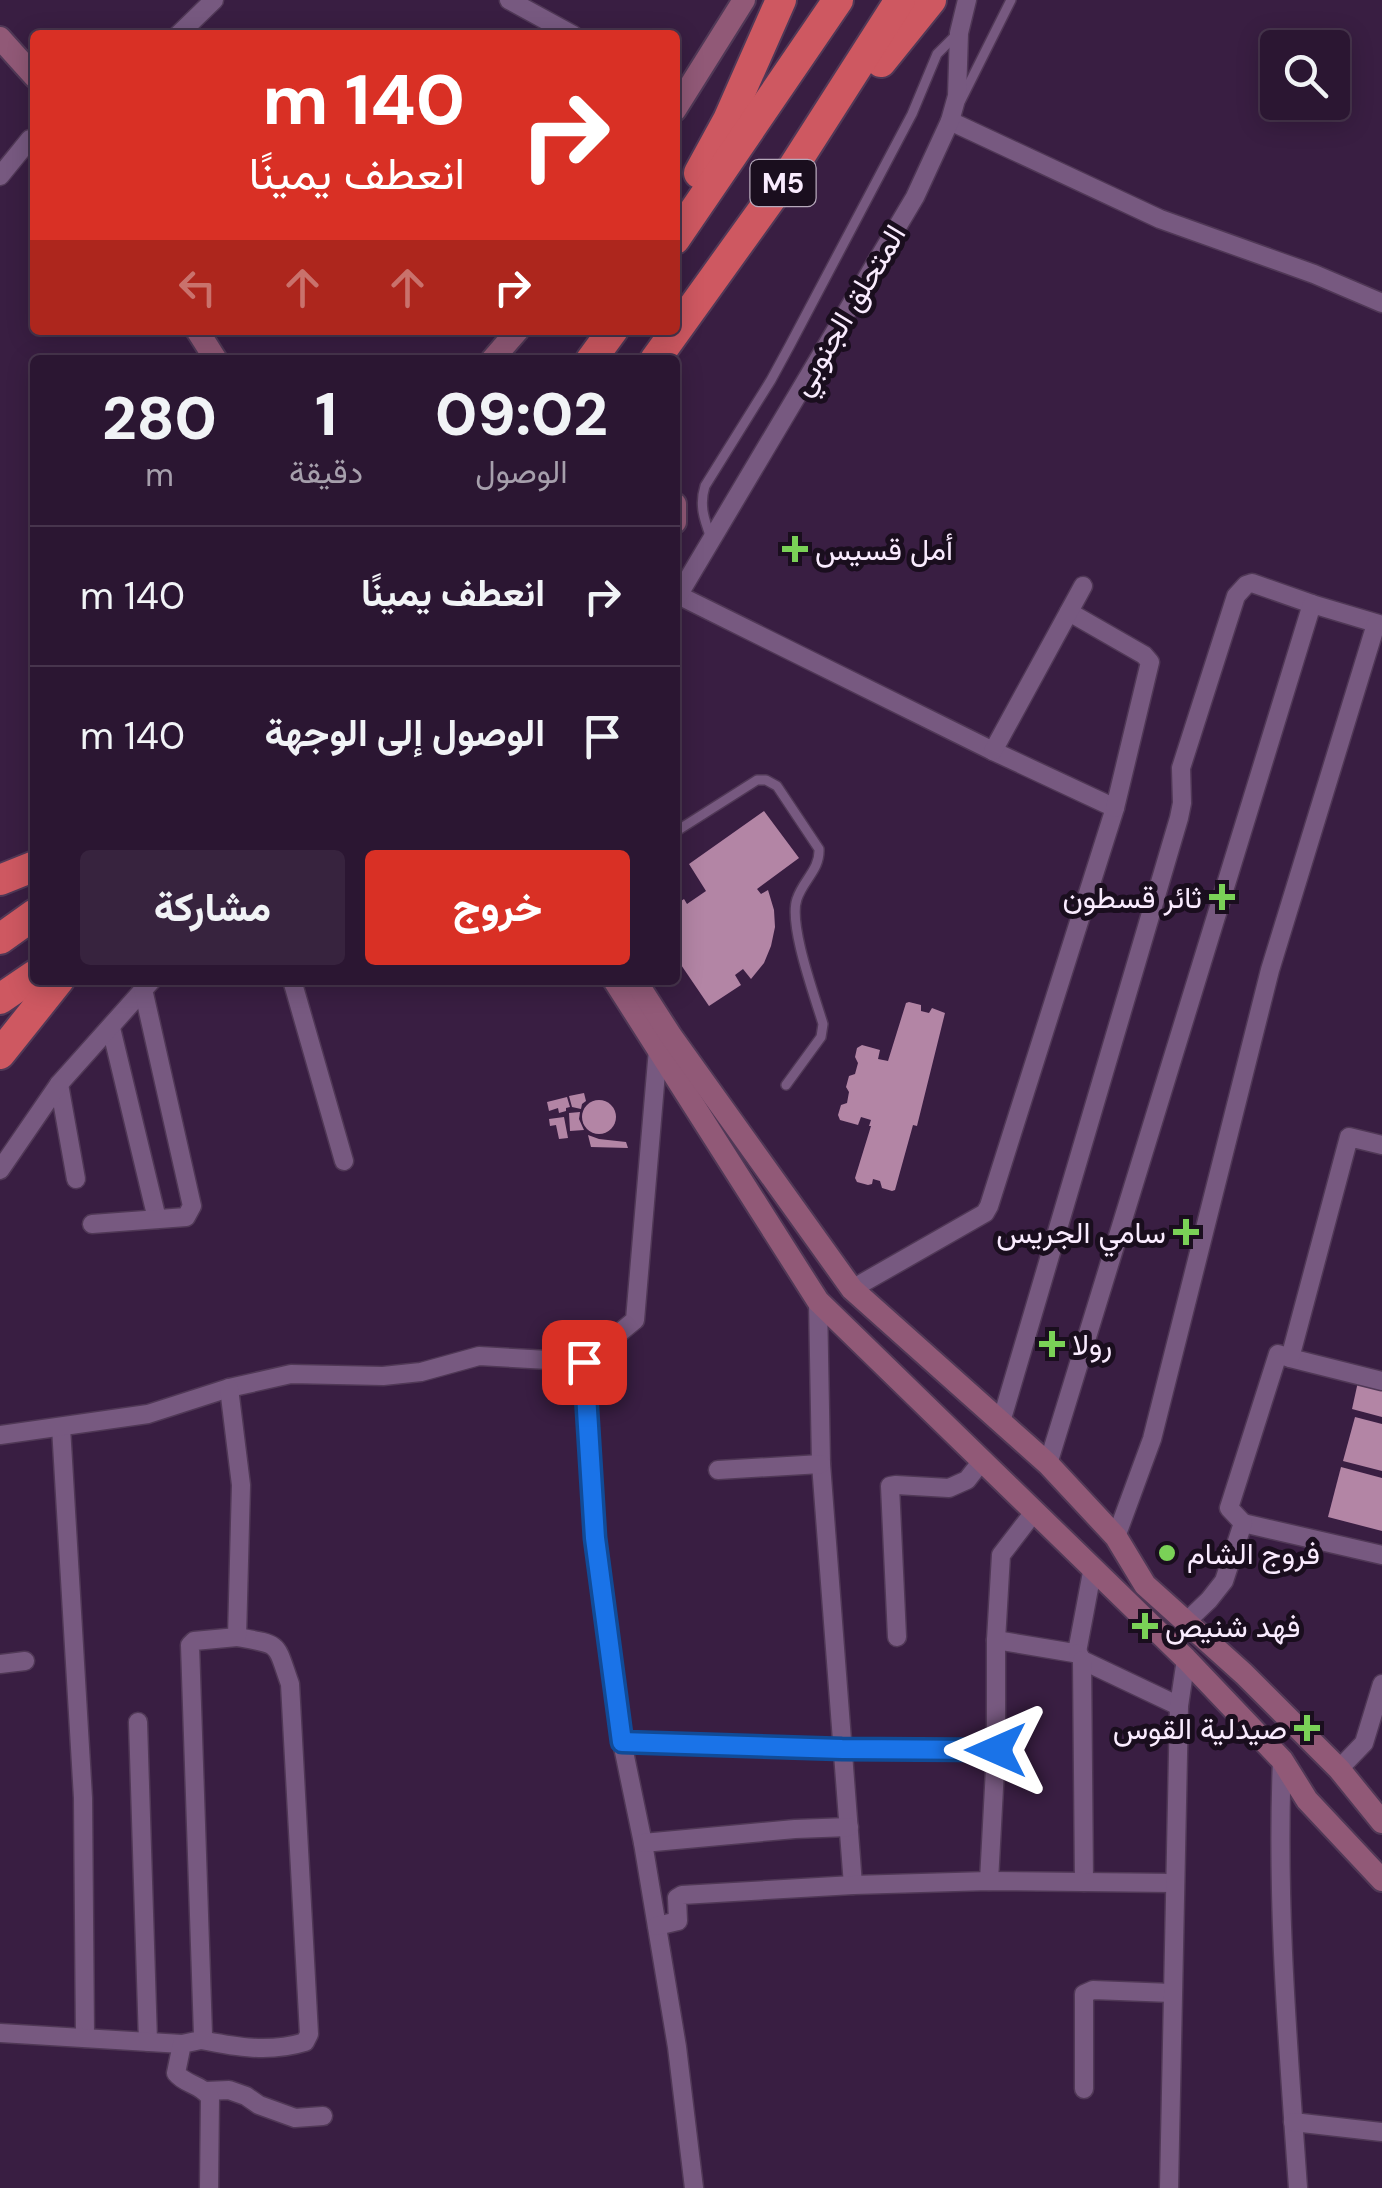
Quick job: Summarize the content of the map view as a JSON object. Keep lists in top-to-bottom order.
{
  "streets": {
    "highway": ["M5"],
    "street": ["المتحلق الجنوبي"]
  },
  "places": {
    "health": [
      "أمل قسيس",
      "ثائر قسطون",
      "سامي الجريس",
      "رولا",
      "فهد شنيص",
      "صيدلية القوس"
    ],
    "other": ["فروج الشام"]
  },
  "page": {
    "turn": ["140 m", "انعطف يمينًا"],
    "eta": [
      "09:02",
      "الوصول",
      "1",
      "دقيقة",
      "280",
      "m"
    ],
    "list": [
      {
        "name": "انعطف يمينًا",
        "value": "140 m"
      },
      {
        "name": "الوصول إلى الوجهة",
        "value": "140 m"
      }
    ],
    "buttons": ["خروج", "مشاركة"]
  }
}
